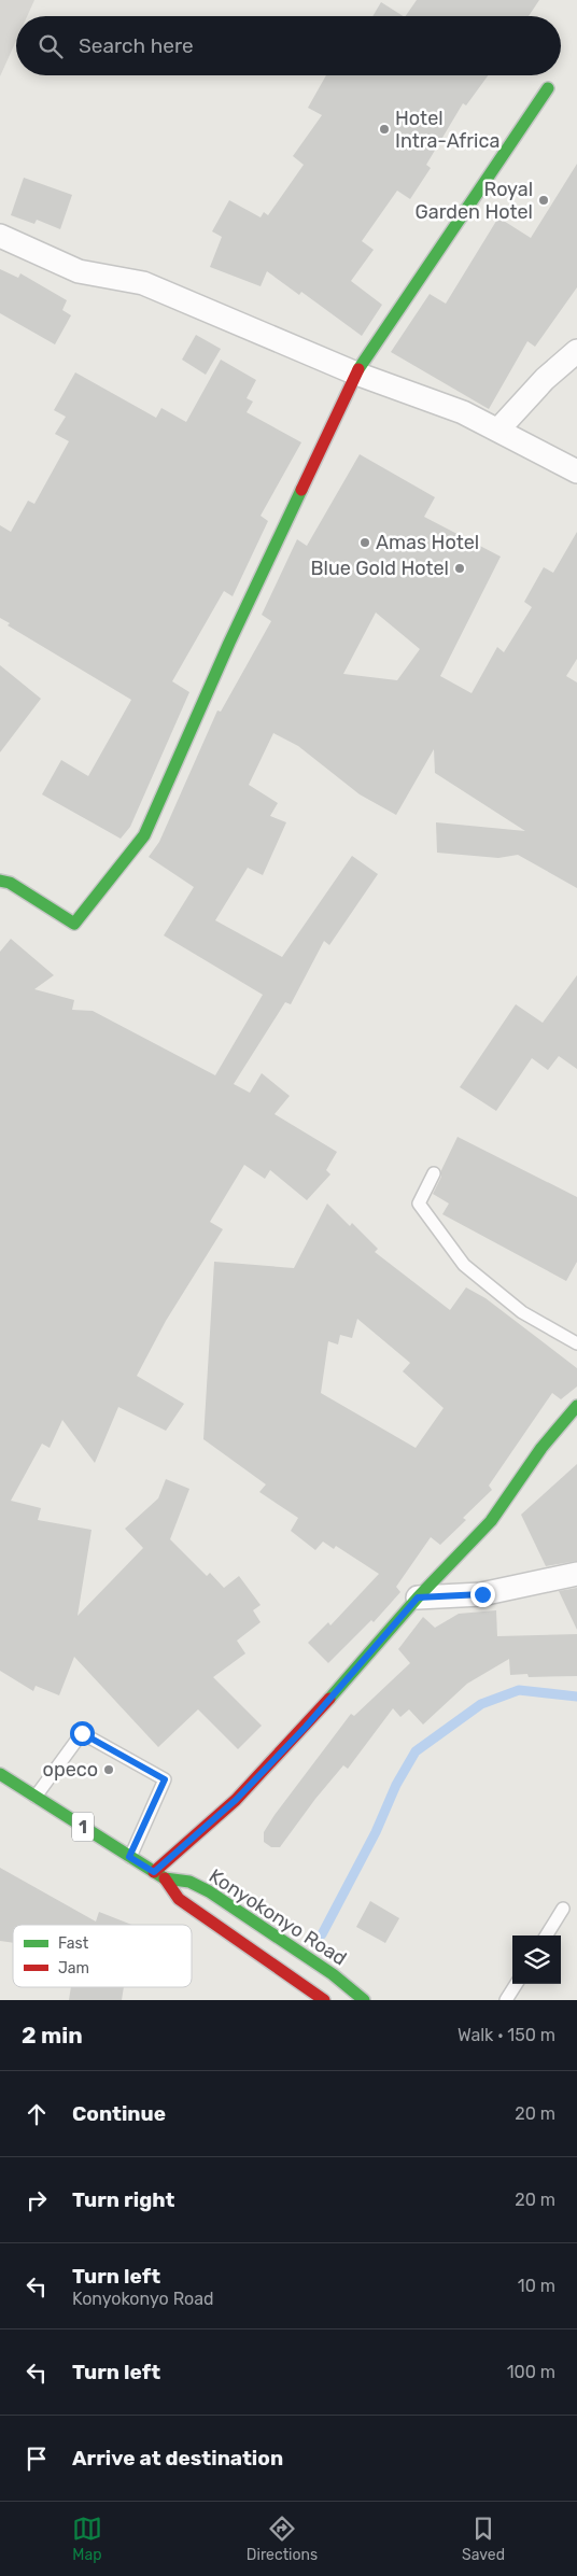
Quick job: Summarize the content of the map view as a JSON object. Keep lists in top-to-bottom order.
{
  "streets": {
    "street": ["1", "Konyokonyo Road"]
  },
  "places": [
    "Hotel Intra-Africa",
    "Royal Garden Hotel",
    "Amas Hotel",
    "Blue Gold Hotel",
    "opeco"
  ],
  "legend": ["Fast", "Jam"],
  "page": {
    "search": "Search here",
    "heading": ["2 min", "Walk · 150 m"],
    "list": [
      ["Continue", "20 m"],
      ["Turn right", "20 m"],
      ["Turn left", "Konyokonyo Road", "10 m"],
      ["Turn left", "100 m"],
      "Arrive at destination"
    ],
    "nav": ["Map", "Directions", "Saved"]
  }
}
